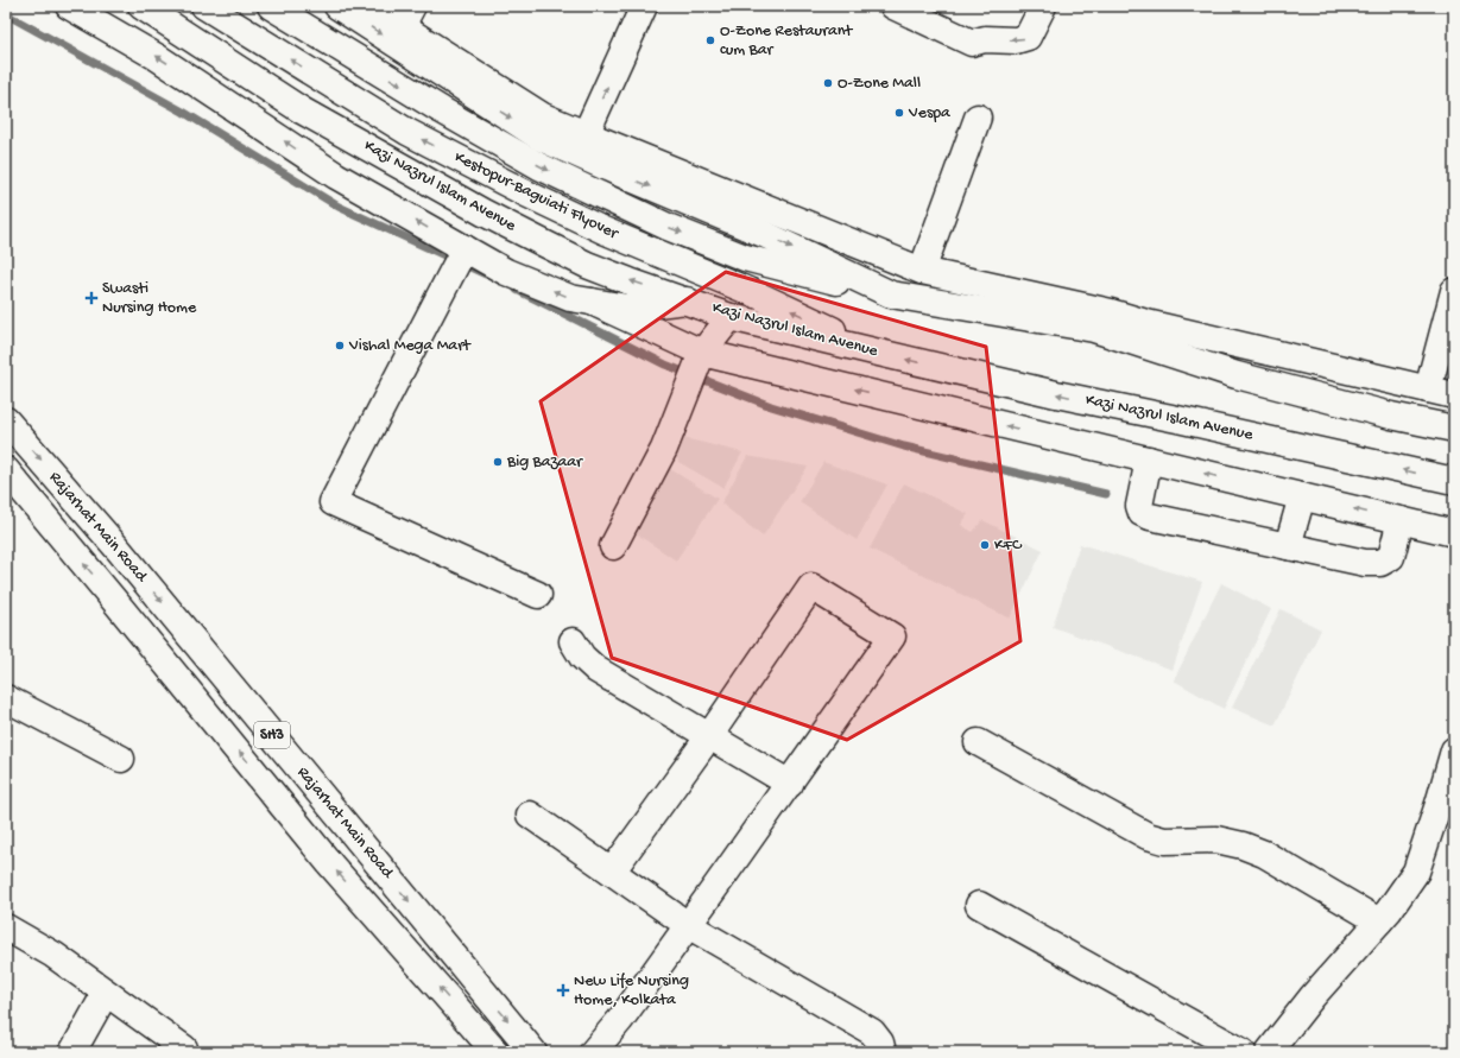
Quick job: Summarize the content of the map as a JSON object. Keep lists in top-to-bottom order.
{
  "streets": {
    "street": [
      "Kazi Nazrul Islam Avenue",
      "Kestopur-Baguiati Flyover",
      "Rajarhat Main Road",
      "SH3"
    ]
  },
  "crossings": [
    ["Kazi Nazrul Islam Avenue", "Kestopur-Baguiati Flyover"]
  ],
  "places": {
    "other": [
      "O-Zone Restaurant cum Bar",
      "O-Zone Mall",
      "Vespa",
      "Vishal Mega Mart",
      "Big Bazaar",
      "KFC"
    ],
    "health": ["Swasti Nursing Home", "New Life Nursing Home, Kolkata"]
  }
}
